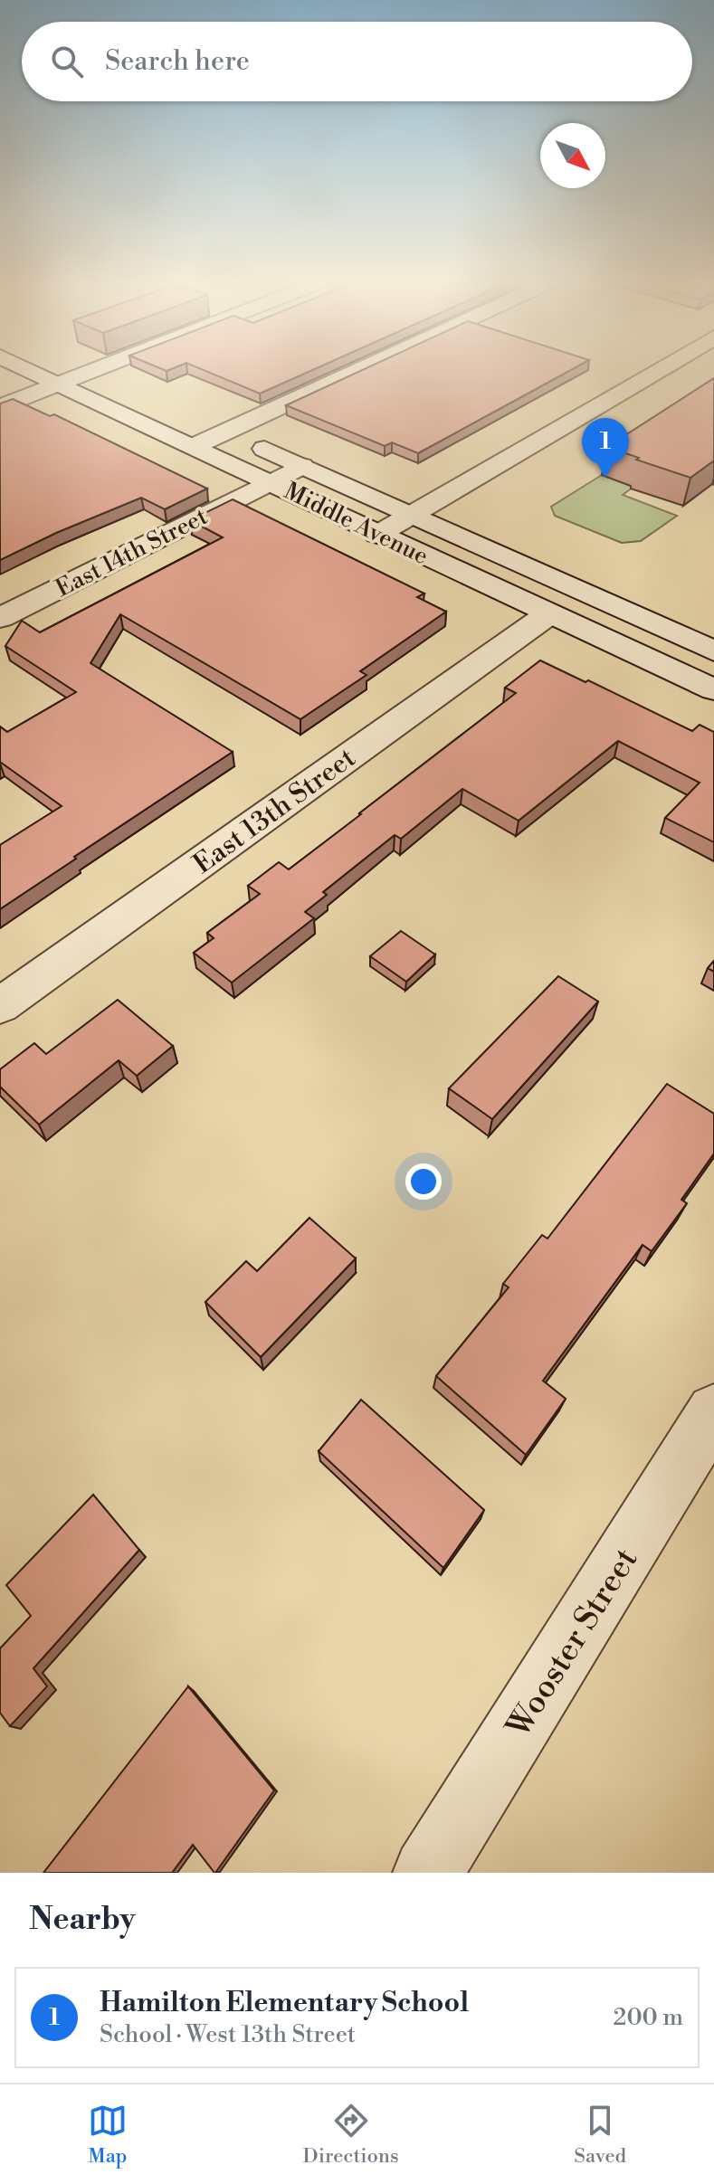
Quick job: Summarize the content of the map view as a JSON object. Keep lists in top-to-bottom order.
{
  "streets": {
    "street": [
      "Middle Avenue",
      "East 14th Street",
      "East 13th Street",
      "Wooster Street"
    ]
  },
  "crossings": [
    ["Middle Avenue", "East 14th Street"],
    ["Middle Avenue", "East 13th Street"]
  ],
  "north": "bottom right",
  "page": {
    "search": "Search here",
    "pins": "1",
    "heading": "Nearby",
    "list": [
      {
        "mark": "1",
        "name": "Hamilton Elementary School",
        "note": "School · West 13th Street",
        "value": "200 m"
      }
    ],
    "nav": ["Map", "Directions", "Saved"]
  }
}
